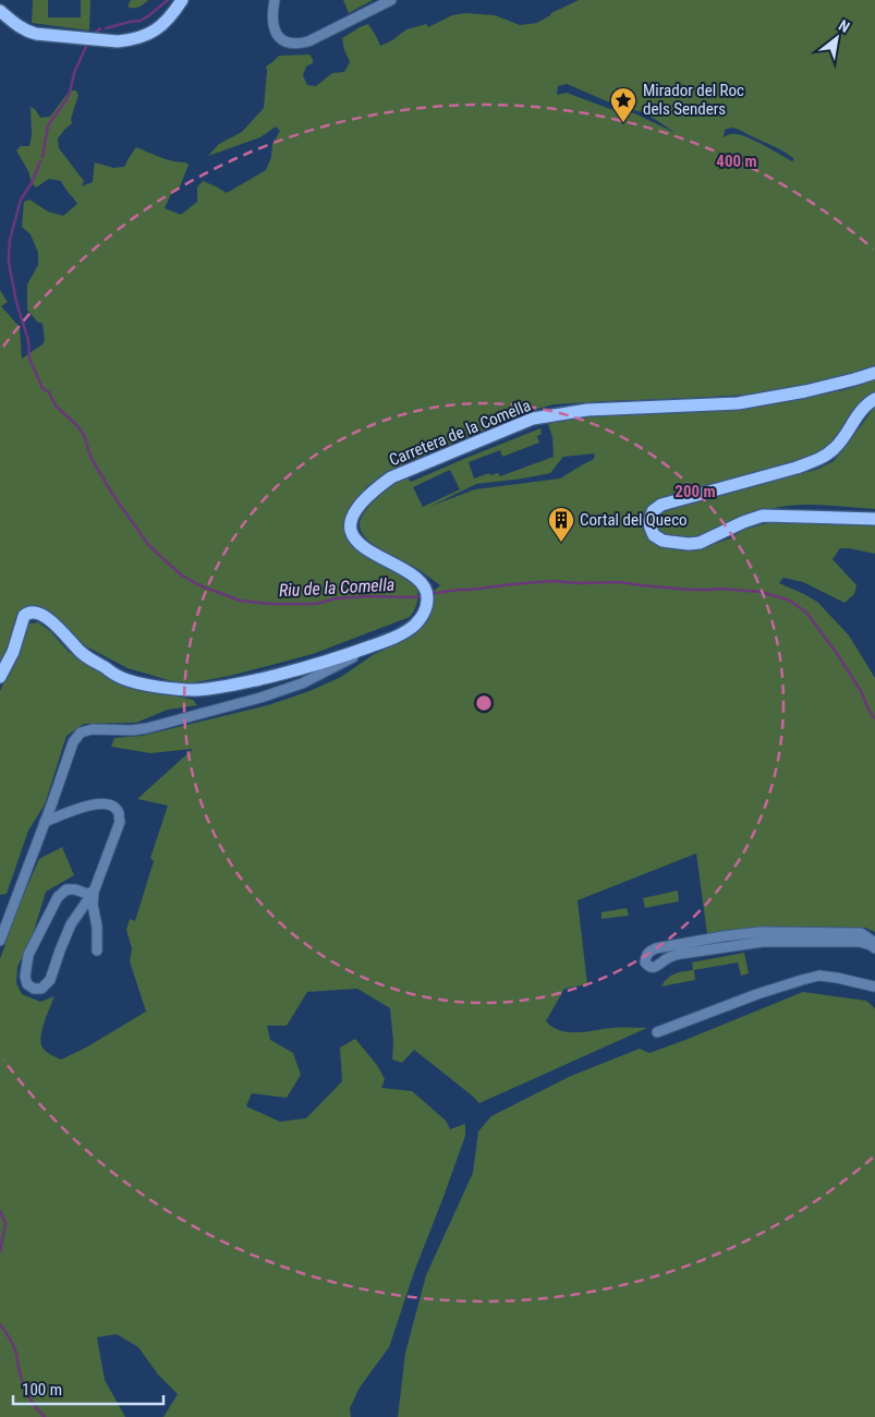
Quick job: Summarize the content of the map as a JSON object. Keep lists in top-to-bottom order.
{
  "streets": {
    "main road": ["Carretera de la Comella"]
  },
  "water": ["Riu de la Comella"],
  "places": {
    "place": ["Mirador del Roc dels Senders"],
    "building": ["Cortal del Queco"]
  },
  "scale_bar": "100 m",
  "north": "top right",
  "rings": ["400 m", "200 m"]
}
